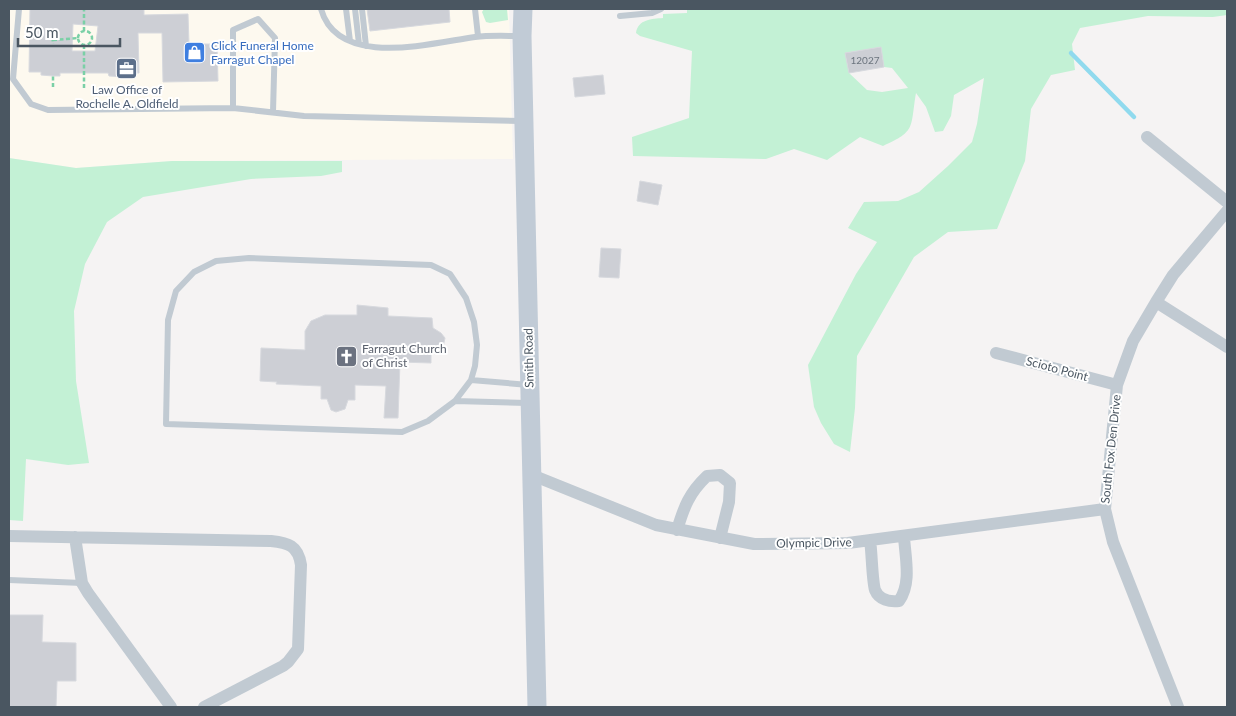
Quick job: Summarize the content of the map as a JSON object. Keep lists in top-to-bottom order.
{
  "streets": {
    "street": [
      "Smith Road",
      "Scioto Point",
      "South Fox Den Drive",
      "Olympic Drive"
    ]
  },
  "crossings": [
    ["Smith Road", "Olympic Drive"],
    ["Scioto Point", "South Fox Den Drive"],
    ["South Fox Den Drive", "Olympic Drive"]
  ],
  "places": {
    "shop": ["Click Funeral Home Farragut Chapel"],
    "office": ["Law Office of Rochelle A. Oldfield"],
    "church": ["Farragut Church of Christ"]
  },
  "house_numbers": ["12027"],
  "scale_bar": "50 m"
}
